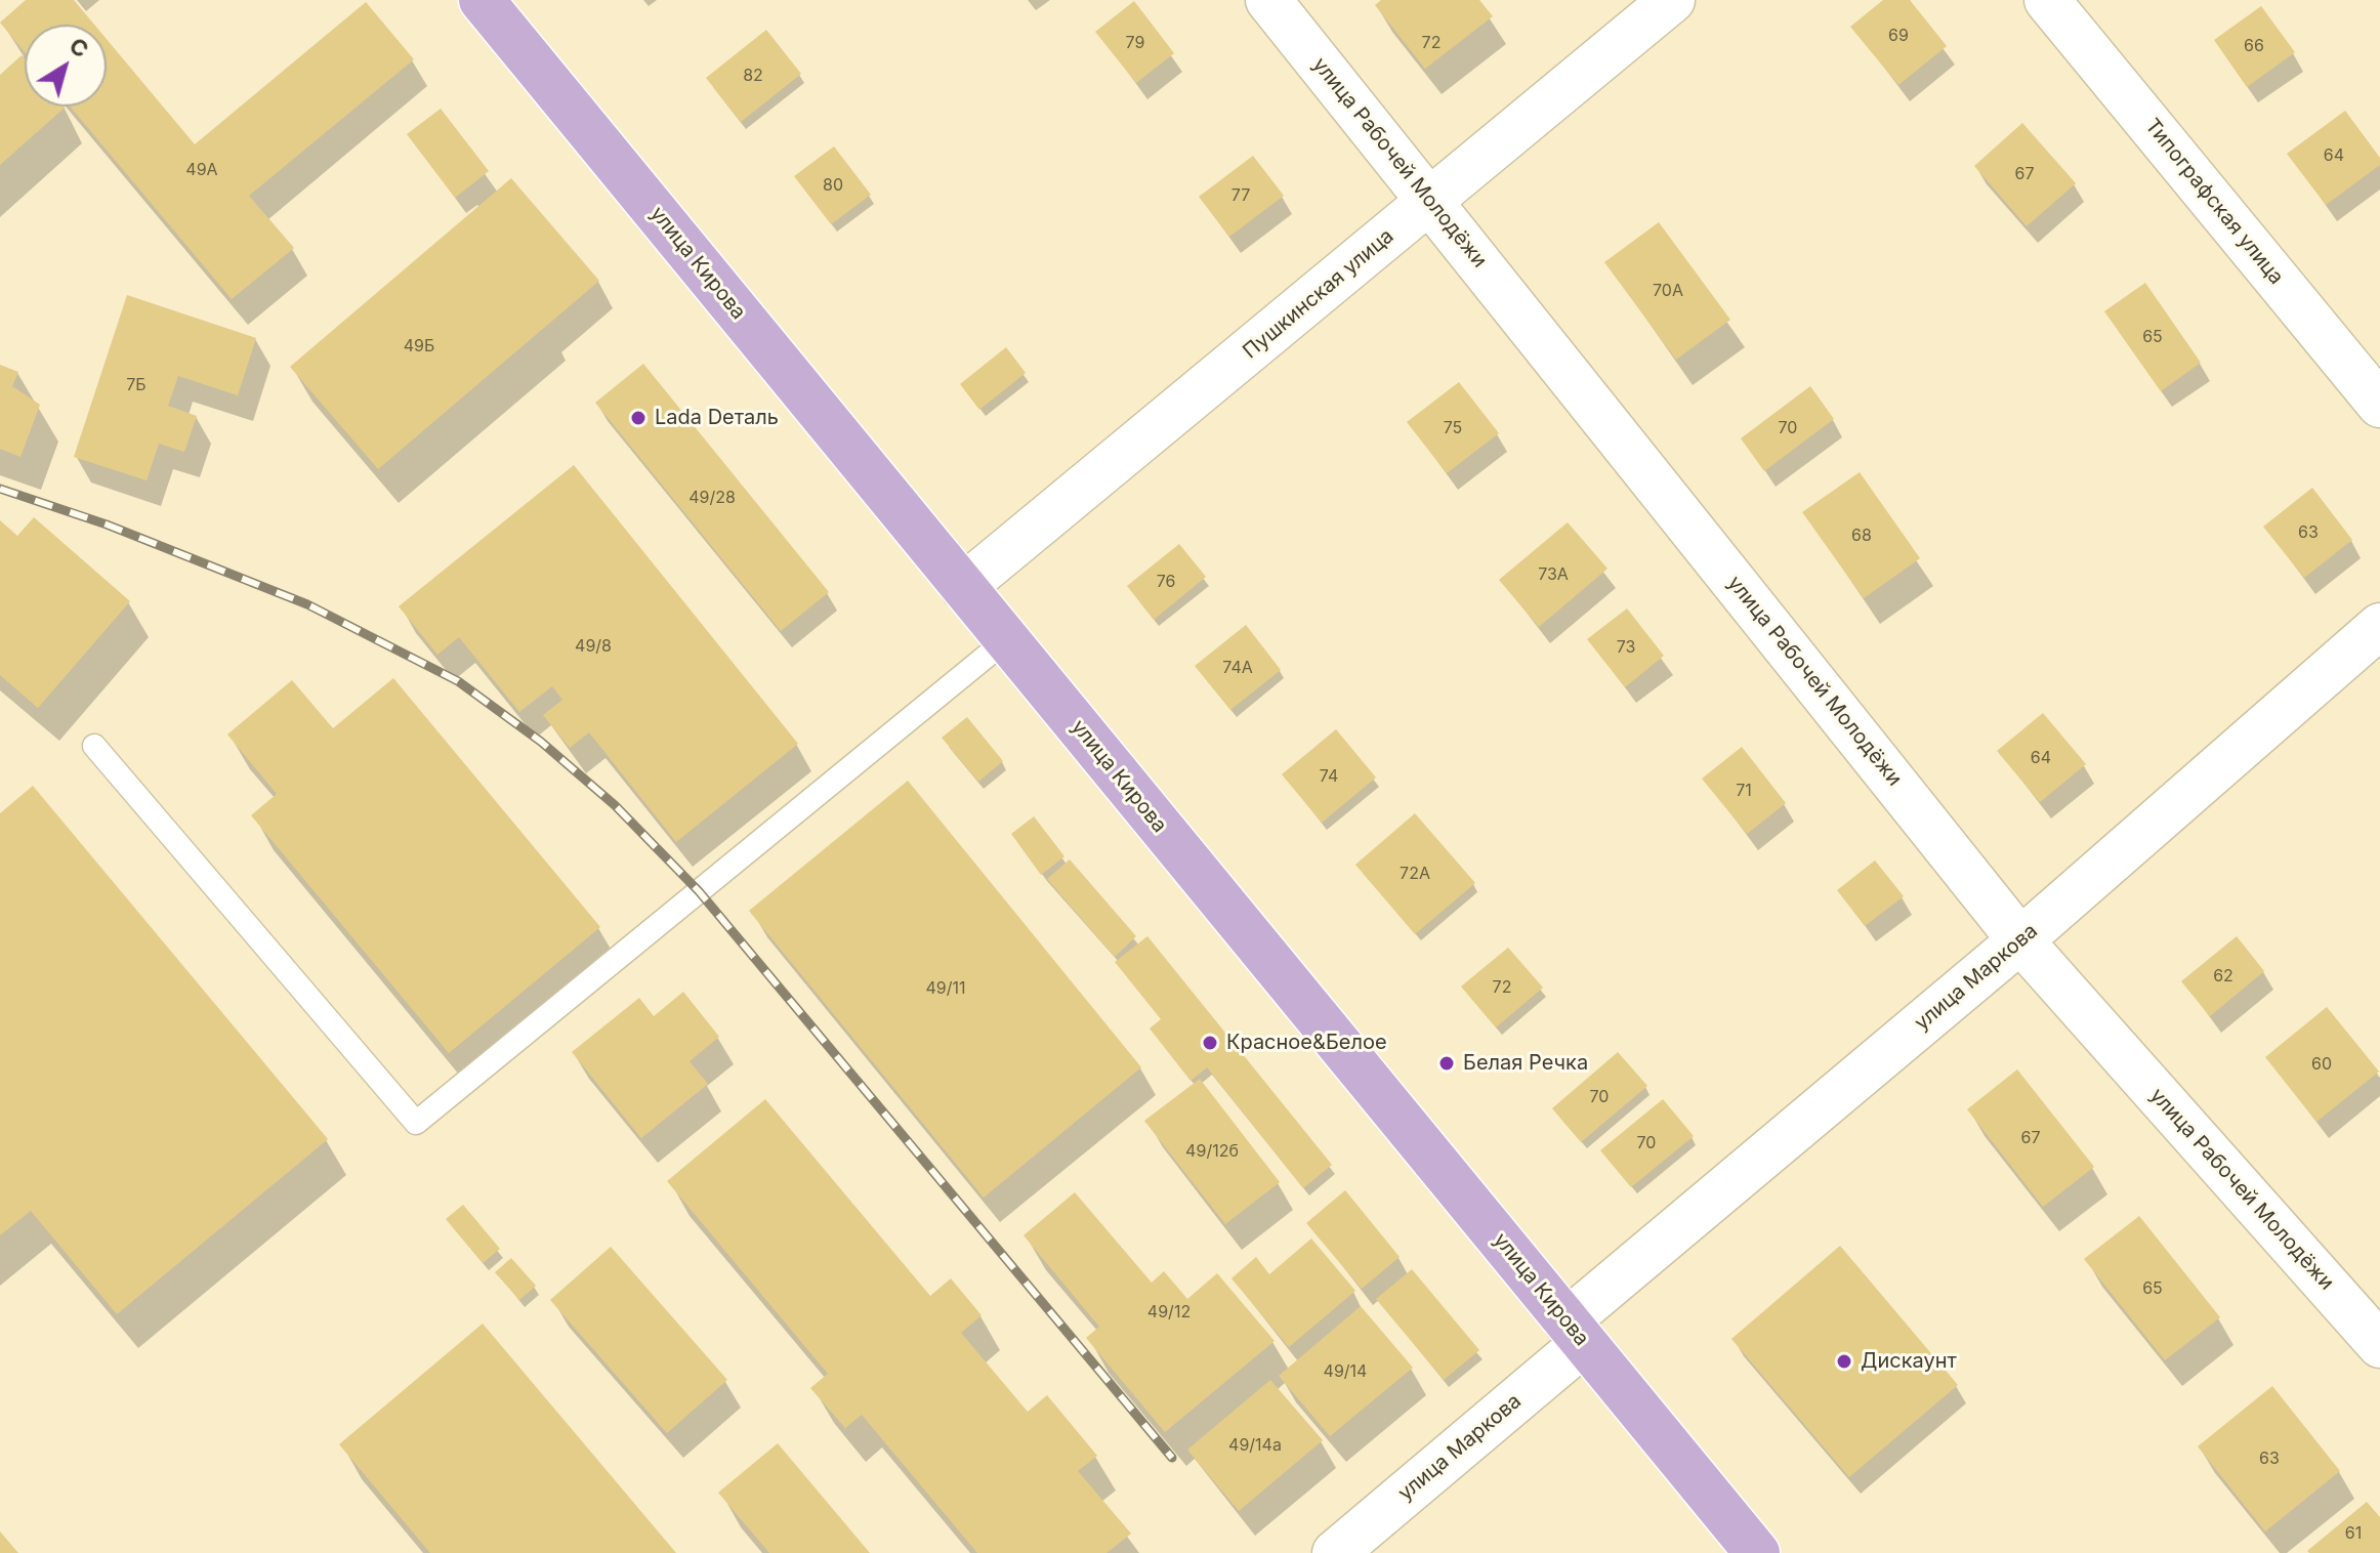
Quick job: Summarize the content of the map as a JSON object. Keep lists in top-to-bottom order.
{
  "streets": {
    "main road": ["улица Кирова"],
    "street": [
      "улица Рабочей Молодёжи",
      "Типографская улица",
      "Пушкинская улица",
      "улица Маркова"
    ]
  },
  "crossings": [
    ["улица Рабочей Молодёжи", "Пушкинская улица"],
    ["улица Рабочей Молодёжи", "улица Маркова"],
    ["улица Кирова", "Пушкинская улица"],
    ["улица Кирова", "улица Маркова"]
  ],
  "places": [
    "Lada Dеталь",
    "Красное&Белое",
    "Белая Речка",
    "Дискаунт"
  ],
  "house_numbers": [
    "69",
    "79",
    "72",
    "66",
    "82",
    "64",
    "49А",
    "67",
    "80",
    "77",
    "70А",
    "65",
    "49Б",
    "7Б",
    "75",
    "70",
    "49/28",
    "63",
    "68",
    "73А",
    "76",
    "49/8",
    "73",
    "74А",
    "64",
    "74",
    "71",
    "72А",
    "62",
    "72",
    "49/11",
    "60",
    "70",
    "67",
    "70",
    "49/12б",
    "65",
    "49/12",
    "49/14",
    "49/14а",
    "63",
    "61"
  ],
  "north": "top right"
}
